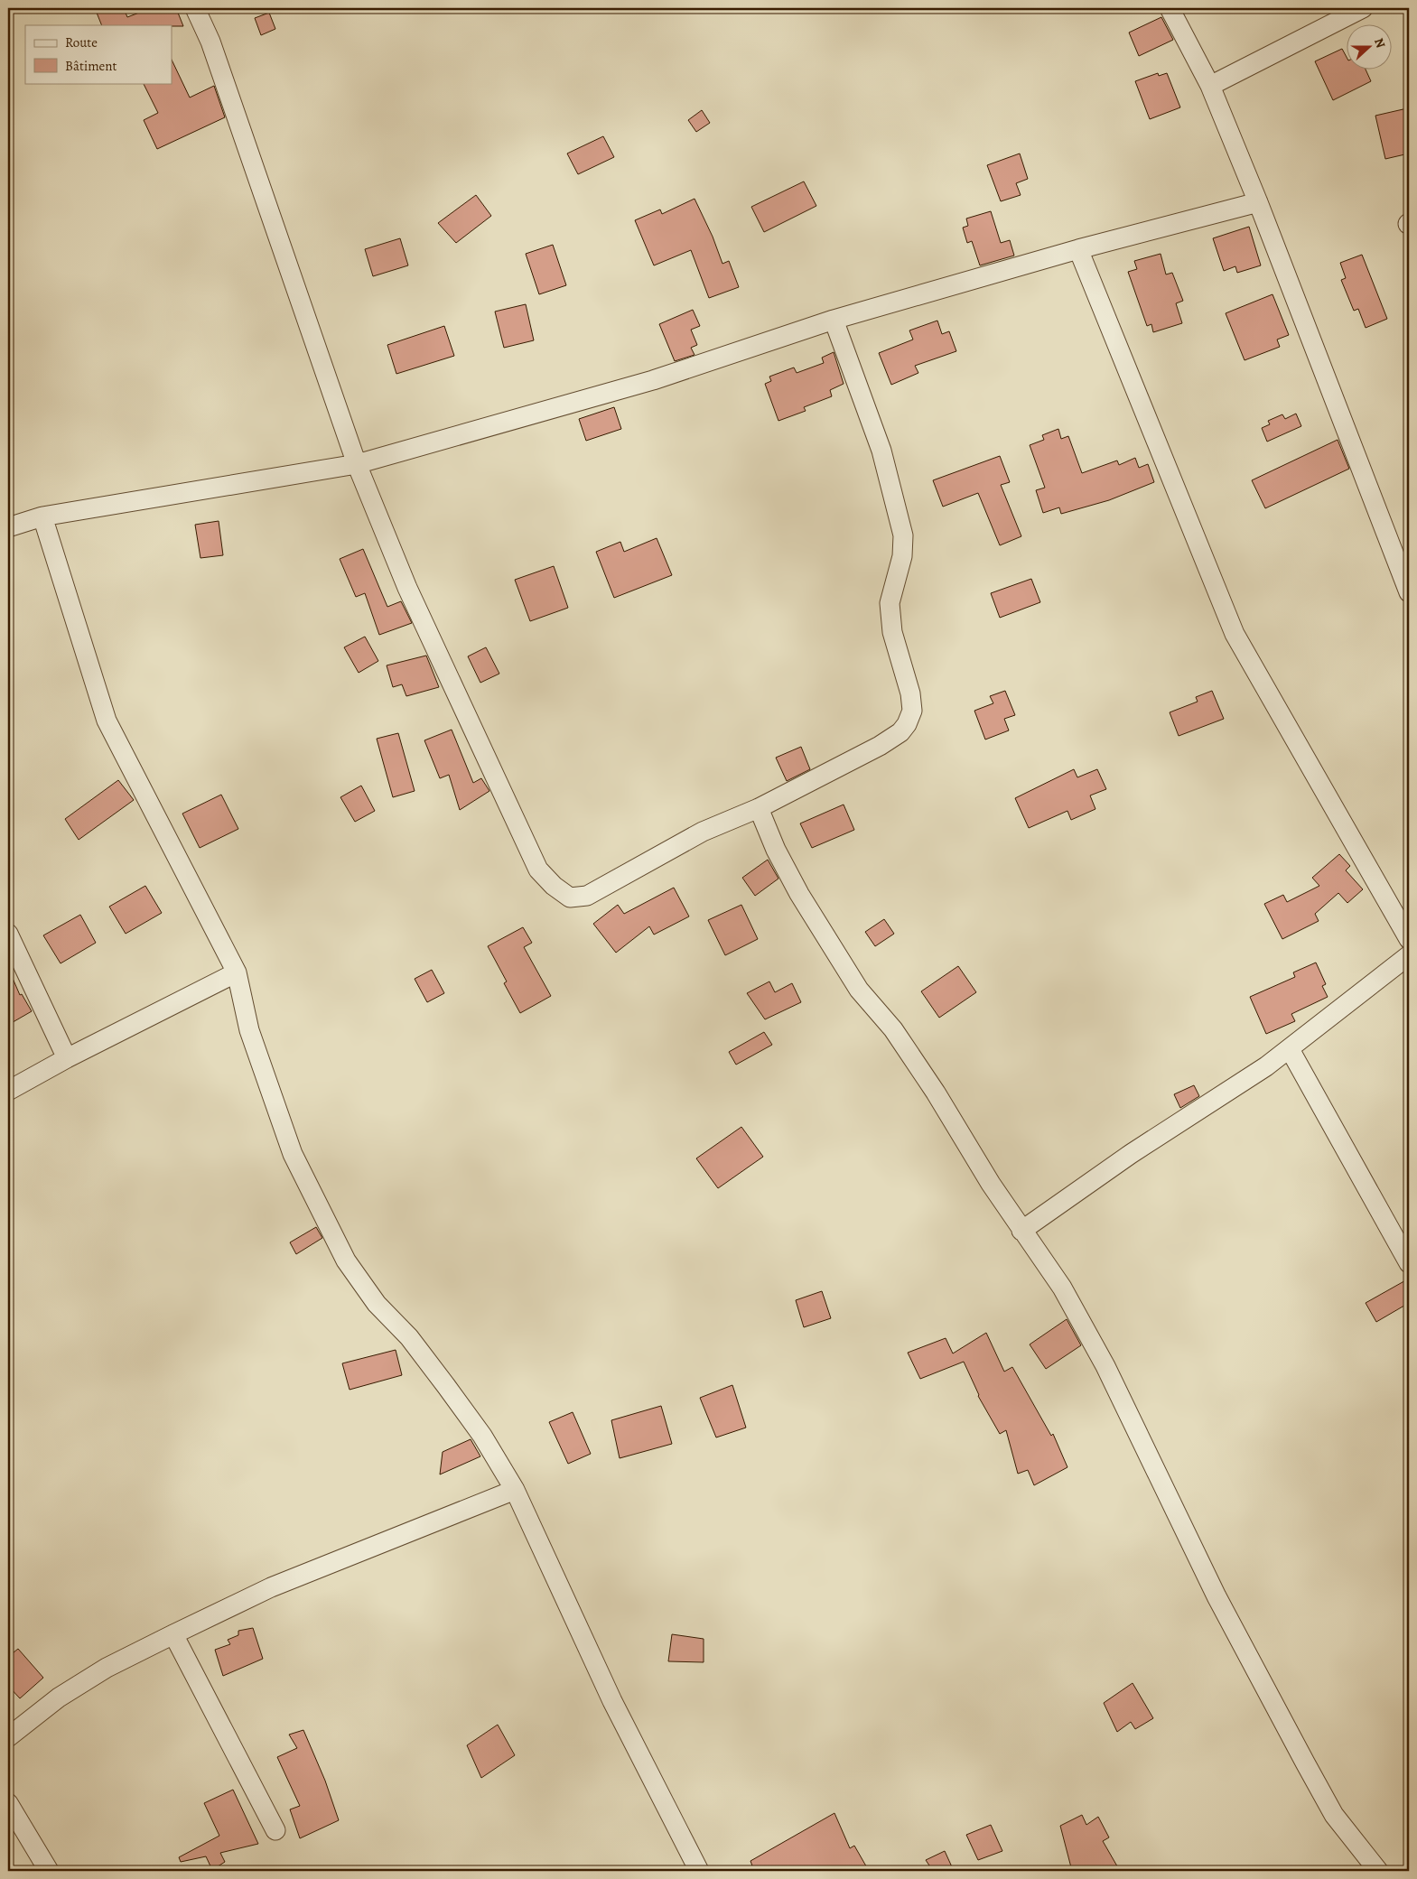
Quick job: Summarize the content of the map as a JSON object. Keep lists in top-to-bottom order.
{
  "legend": ["Route", "Bâtiment"],
  "north": "right"
}
